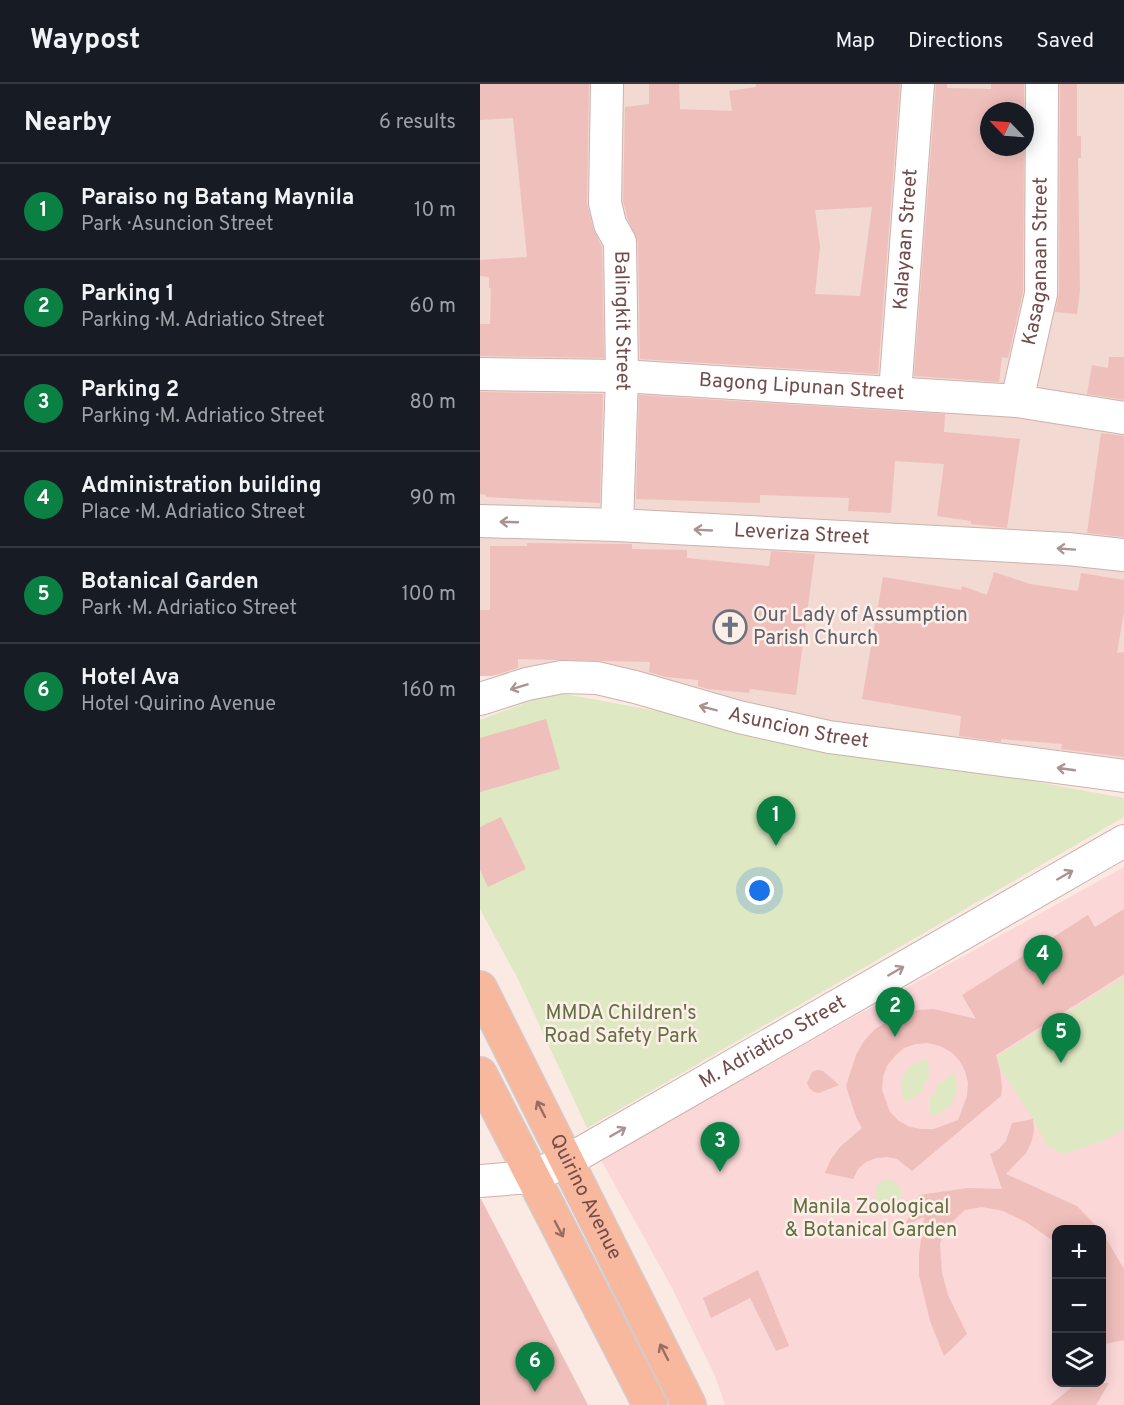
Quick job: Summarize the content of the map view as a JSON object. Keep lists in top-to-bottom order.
{
  "streets": {
    "main road": ["Quirino Avenue"],
    "street": [
      "Kalayaan Street",
      "Kasaganaan Street",
      "Balingkit Street",
      "Bagong Lipunan Street",
      "Leveriza Street",
      "Asuncion Street",
      "M. Adriatico Street"
    ]
  },
  "crossings": [
    ["Kalayaan Street", "Bagong Lipunan Street"],
    ["Kasaganaan Street", "Bagong Lipunan Street"],
    ["Balingkit Street", "Bagong Lipunan Street"],
    ["Balingkit Street", "Leveriza Street"],
    ["M. Adriatico Street", "Quirino Avenue"]
  ],
  "one_way": ["Leveriza Street", "Asuncion Street", "M. Adriatico Street"],
  "parks": ["MMDA Children's Road Safety Park", "Manila Zoological & Botanical Garden"],
  "places": {
    "church": ["Our Lady of Assumption Parish Church"]
  },
  "north": "top left",
  "page": {
    "header": "Waypost",
    "nav": ["Map", "Directions", "Saved"],
    "heading": ["Nearby", "6 results"],
    "list": [
      {
        "mark": "1",
        "name": "Paraiso ng Batang Maynila",
        "note": "Park · Asuncion Street",
        "value": "10 m"
      },
      {
        "mark": "2",
        "name": "Parking 1",
        "note": "Parking · M. Adriatico Street",
        "value": "60 m"
      },
      {
        "mark": "3",
        "name": "Parking 2",
        "note": "Parking · M. Adriatico Street",
        "value": "80 m"
      },
      {
        "mark": "4",
        "name": "Administration building",
        "note": "Place · M. Adriatico Street",
        "value": "90 m"
      },
      {
        "mark": "5",
        "name": "Botanical Garden",
        "note": "Park · M. Adriatico Street",
        "value": "100 m"
      },
      {
        "mark": "6",
        "name": "Hotel Ava",
        "note": "Hotel · Quirino Avenue",
        "value": "160 m"
      }
    ],
    "pins": [
      "1",
      "4",
      "2",
      "5",
      "3",
      "6"
    ],
    "map_buttons": ["+", "−"]
  }
}
